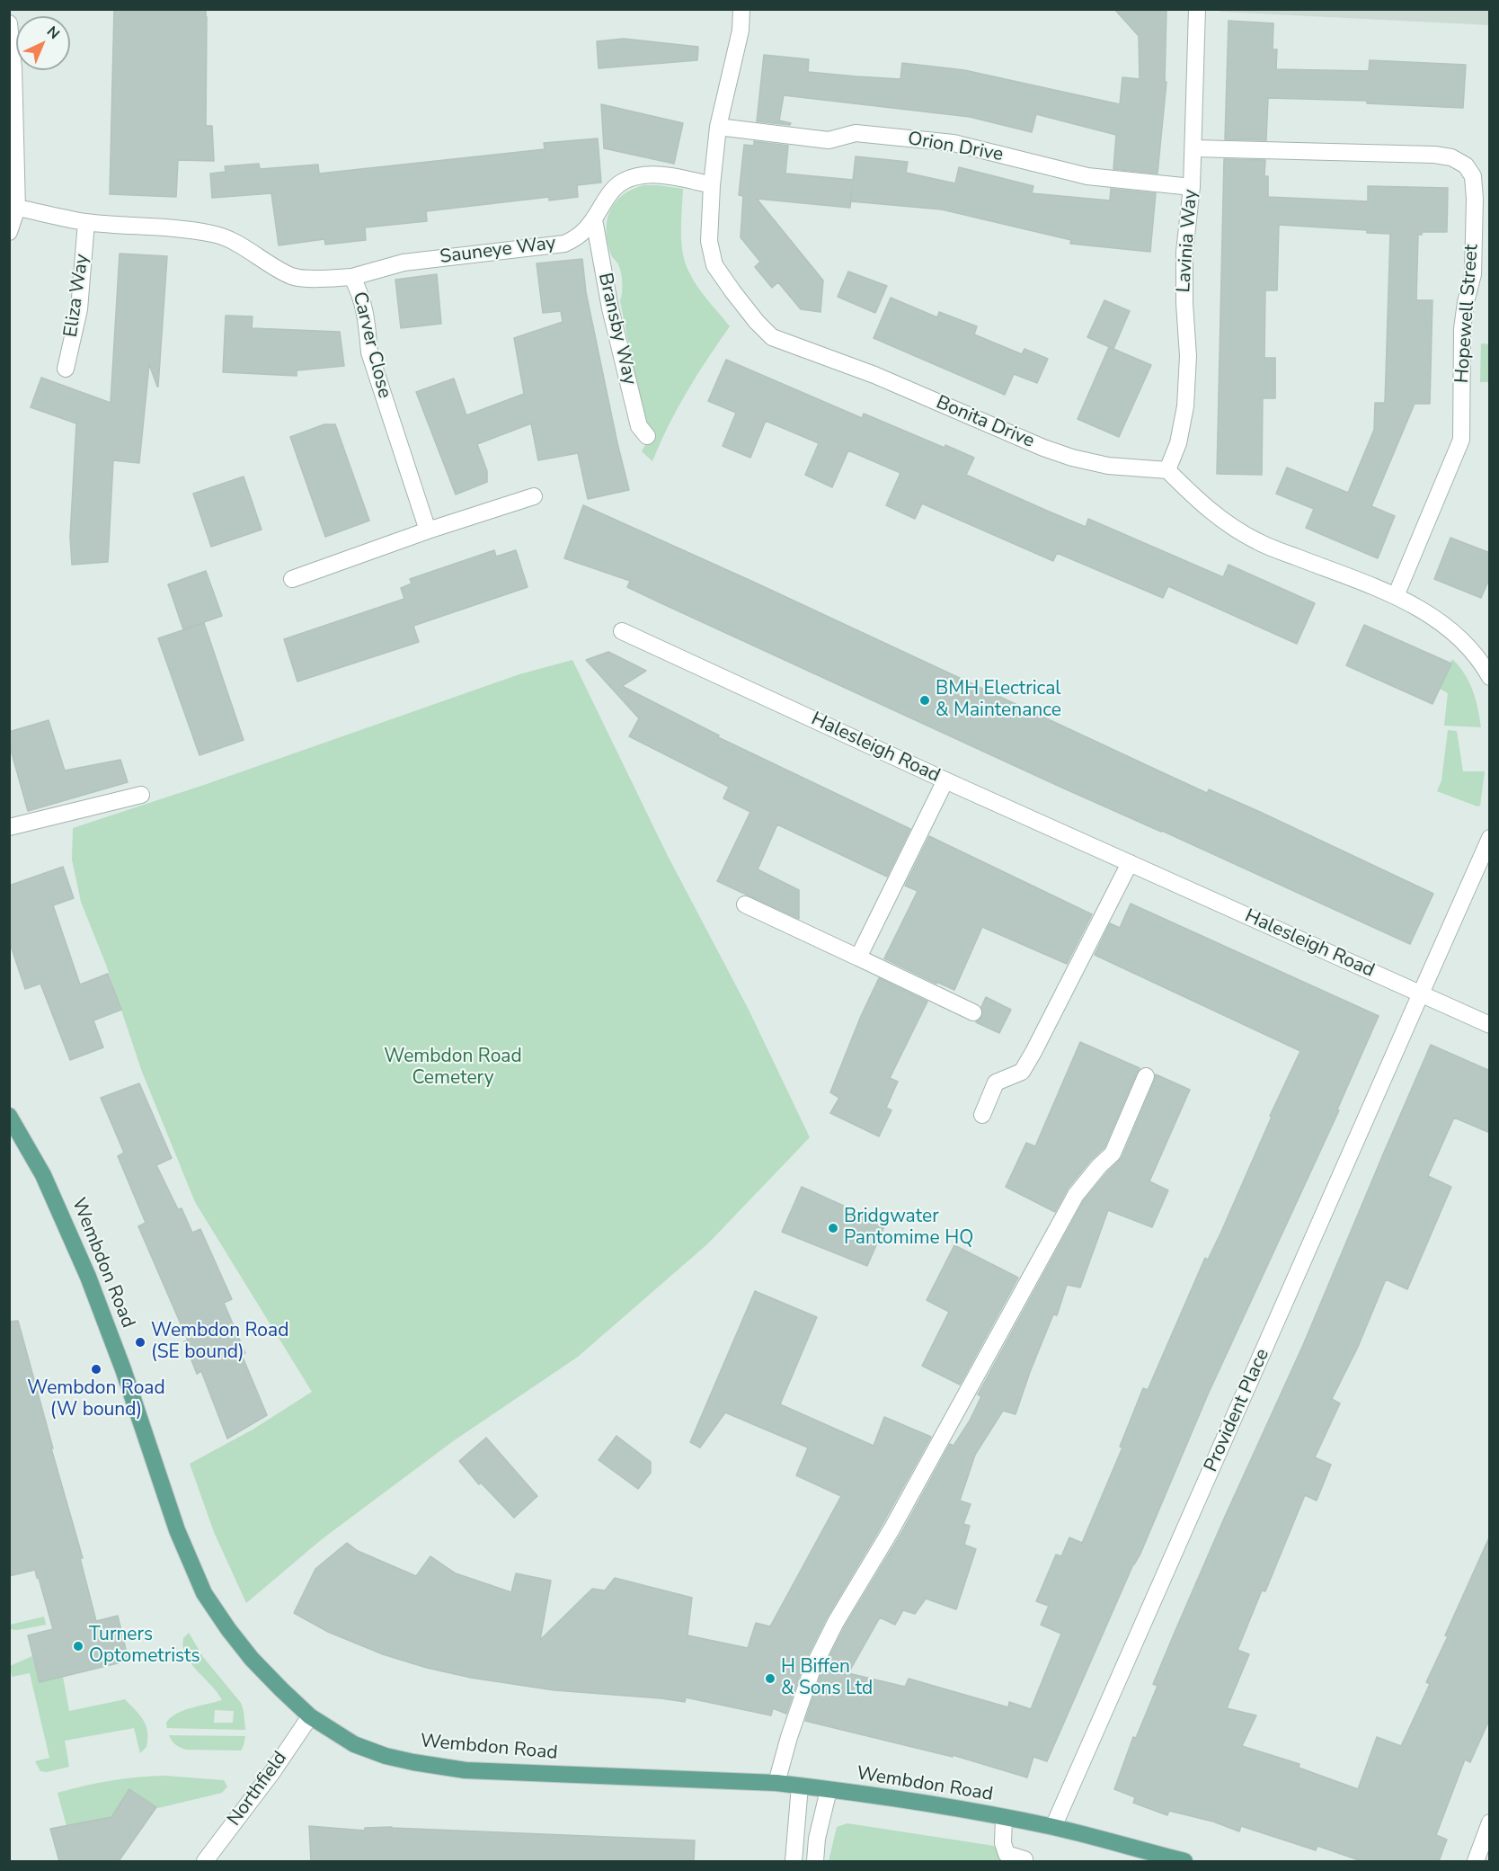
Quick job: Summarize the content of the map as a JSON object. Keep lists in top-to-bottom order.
{
  "streets": {
    "main road": ["Wembdon Road"],
    "street": [
      "Orion Drive",
      "Lavinia Way",
      "Sauneye Way",
      "Eliza Way",
      "Hopewell Street",
      "Bransby Way",
      "Carver Close",
      "Bonita Drive",
      "Halesleigh Road",
      "Provident Place",
      "Northfield"
    ]
  },
  "crossings": [
    ["Orion Drive", "Lavinia Way"],
    ["Orion Drive", "Bonita Drive"],
    ["Lavinia Way", "Hopewell Street"],
    ["Lavinia Way", "Bonita Drive"],
    ["Sauneye Way", "Bransby Way"],
    ["Sauneye Way", "Carver Close"],
    ["Sauneye Way", "Bonita Drive"],
    ["Eliza Way", "Carver Close"],
    ["Halesleigh Road", "Provident Place"],
    ["Wembdon Road", "Provident Place"],
    ["Wembdon Road", "Northfield"]
  ],
  "parks": ["Wembdon Road Cemetery"],
  "places": [
    "BMH Electrical & Maintenance",
    "Bridgwater Pantomime HQ",
    "Wembdon Road (SE bound)",
    "Wembdon Road (W bound)",
    "Turners Optometrists",
    "H Biffen & Sons Ltd"
  ],
  "north": "top right"
}
